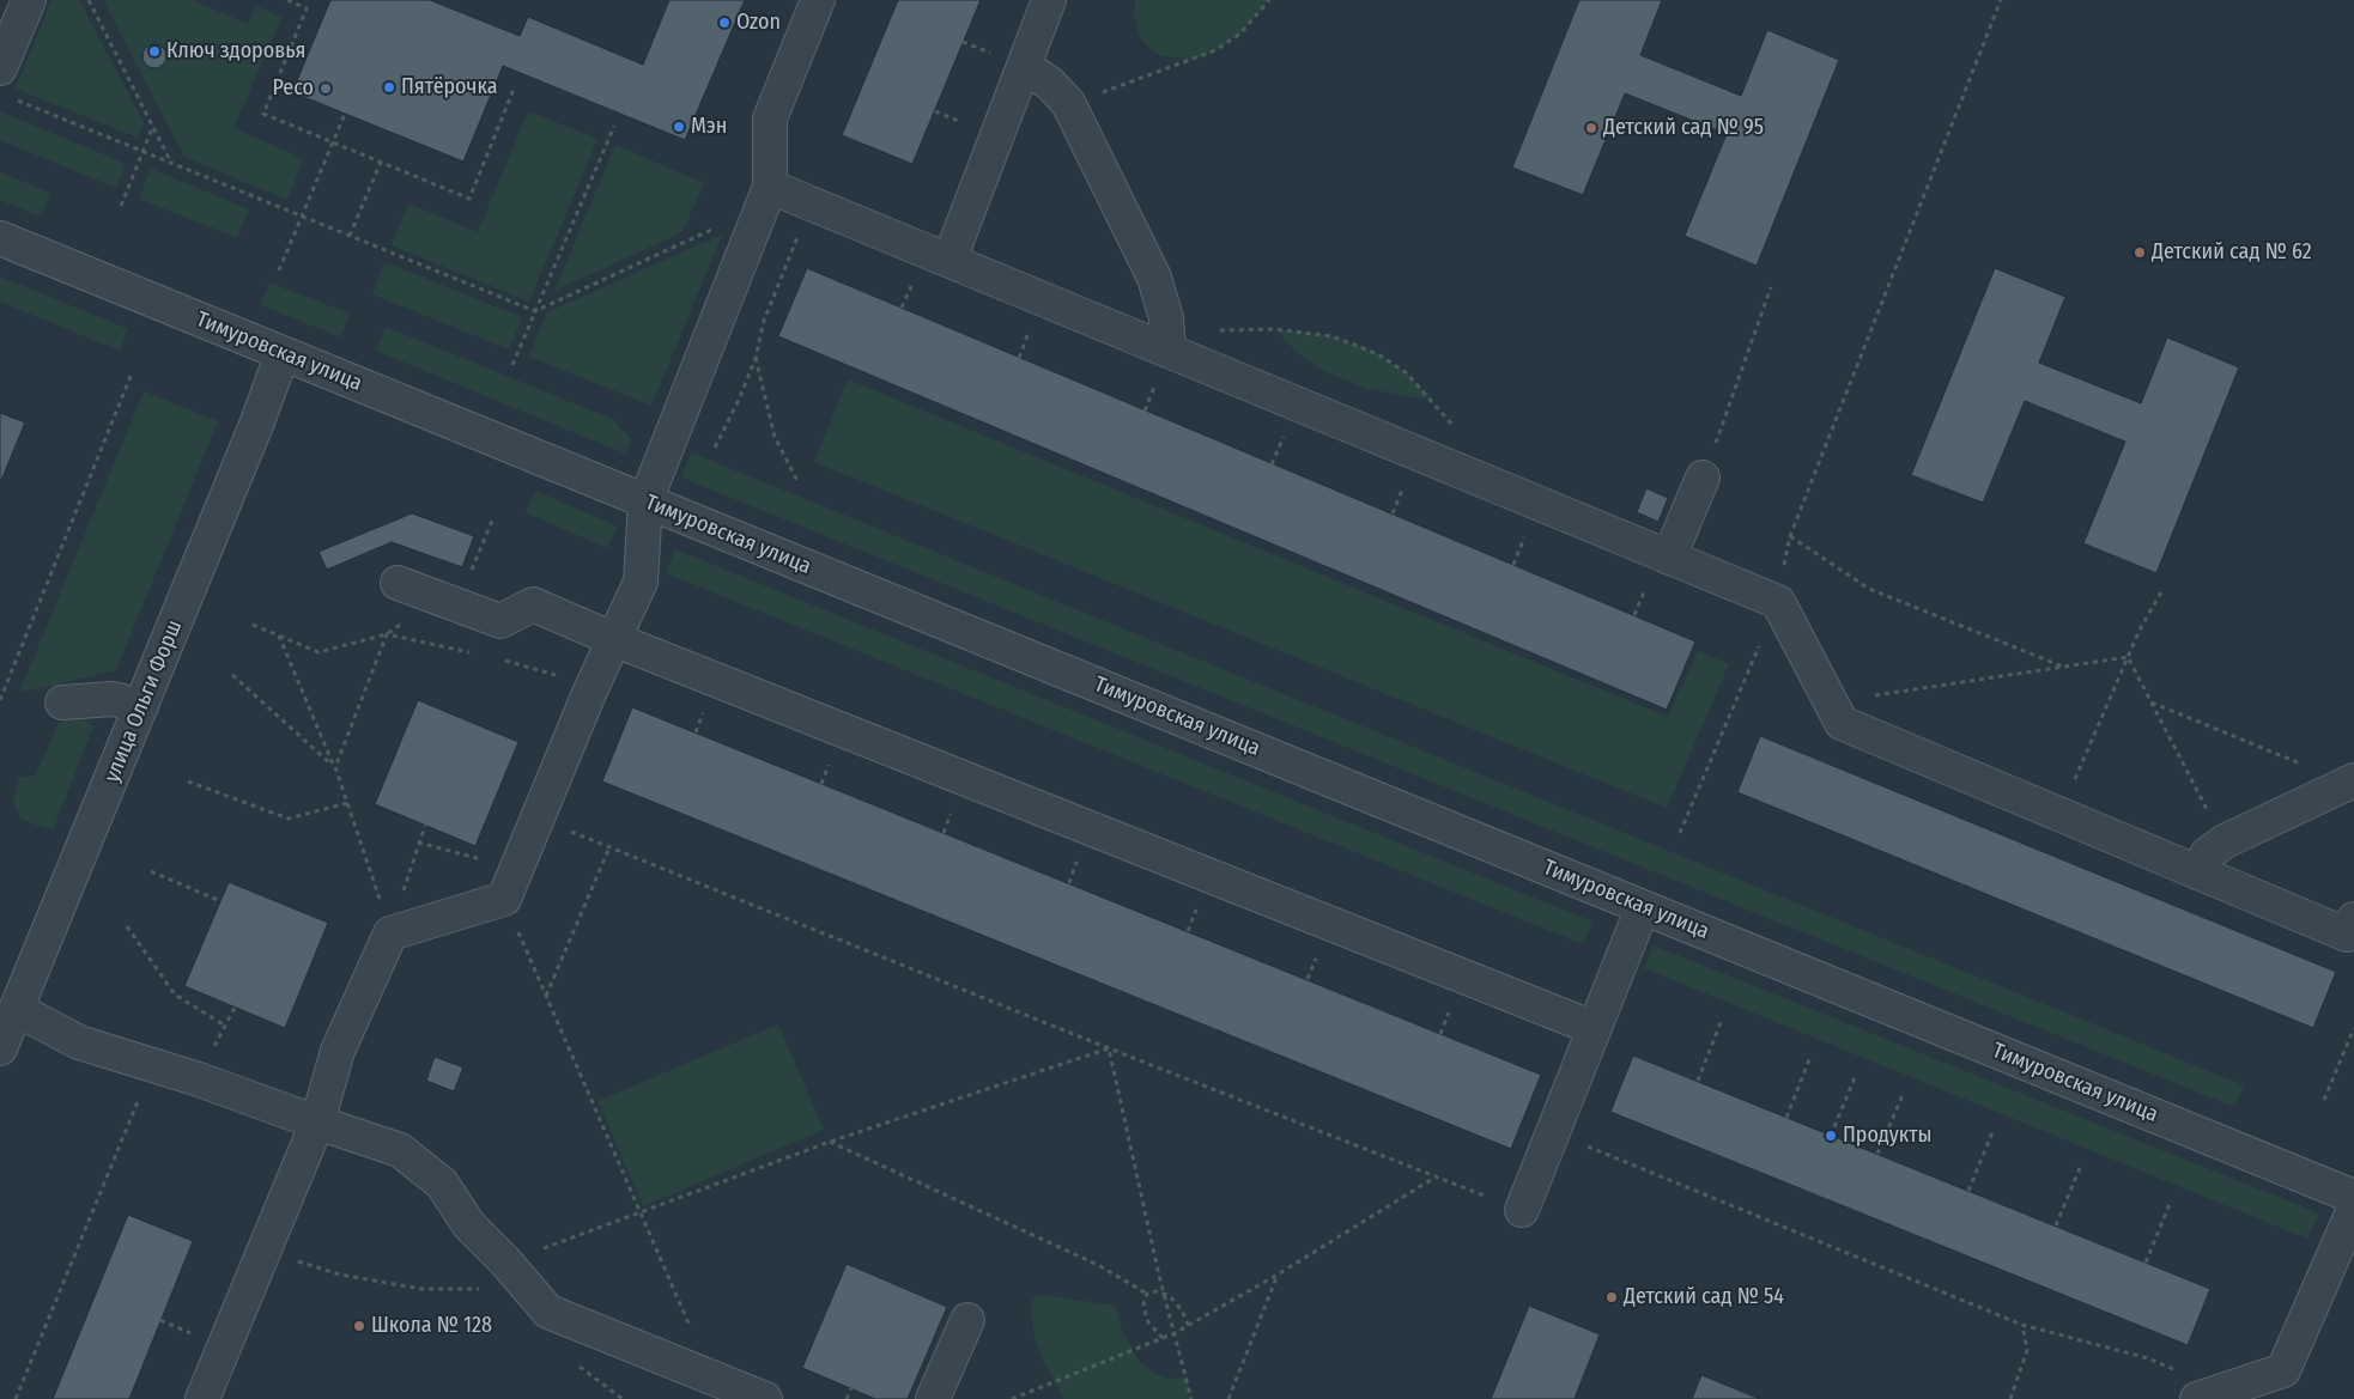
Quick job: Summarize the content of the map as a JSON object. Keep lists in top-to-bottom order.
{
  "streets": {
    "street": ["Тимуровская улица", "улица Ольги Форш"]
  },
  "crossings": [
    ["Тимуровская улица", "улица Ольги Форш"]
  ],
  "places": [
    "Ozon",
    "Ключ здоровья",
    "Пятёрочка",
    "Ресо",
    "Мэн",
    "Детский сад № 95",
    "Детский сад № 62",
    "Продукты",
    "Детский сад № 54",
    "Школа № 128"
  ]
}
